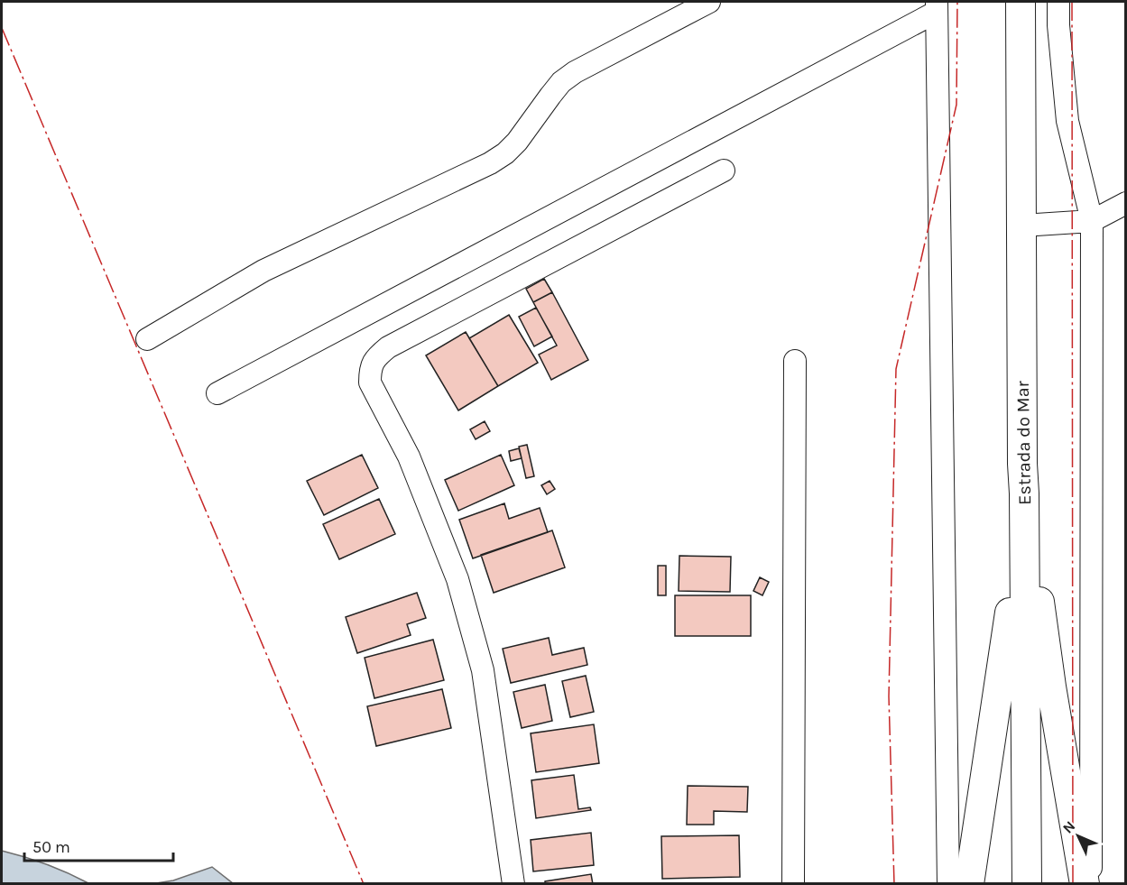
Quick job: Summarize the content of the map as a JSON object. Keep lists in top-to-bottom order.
{
  "streets": {
    "main road": ["Estrada do Mar"]
  },
  "scale_bar": "50 m",
  "north": "top left"
}
